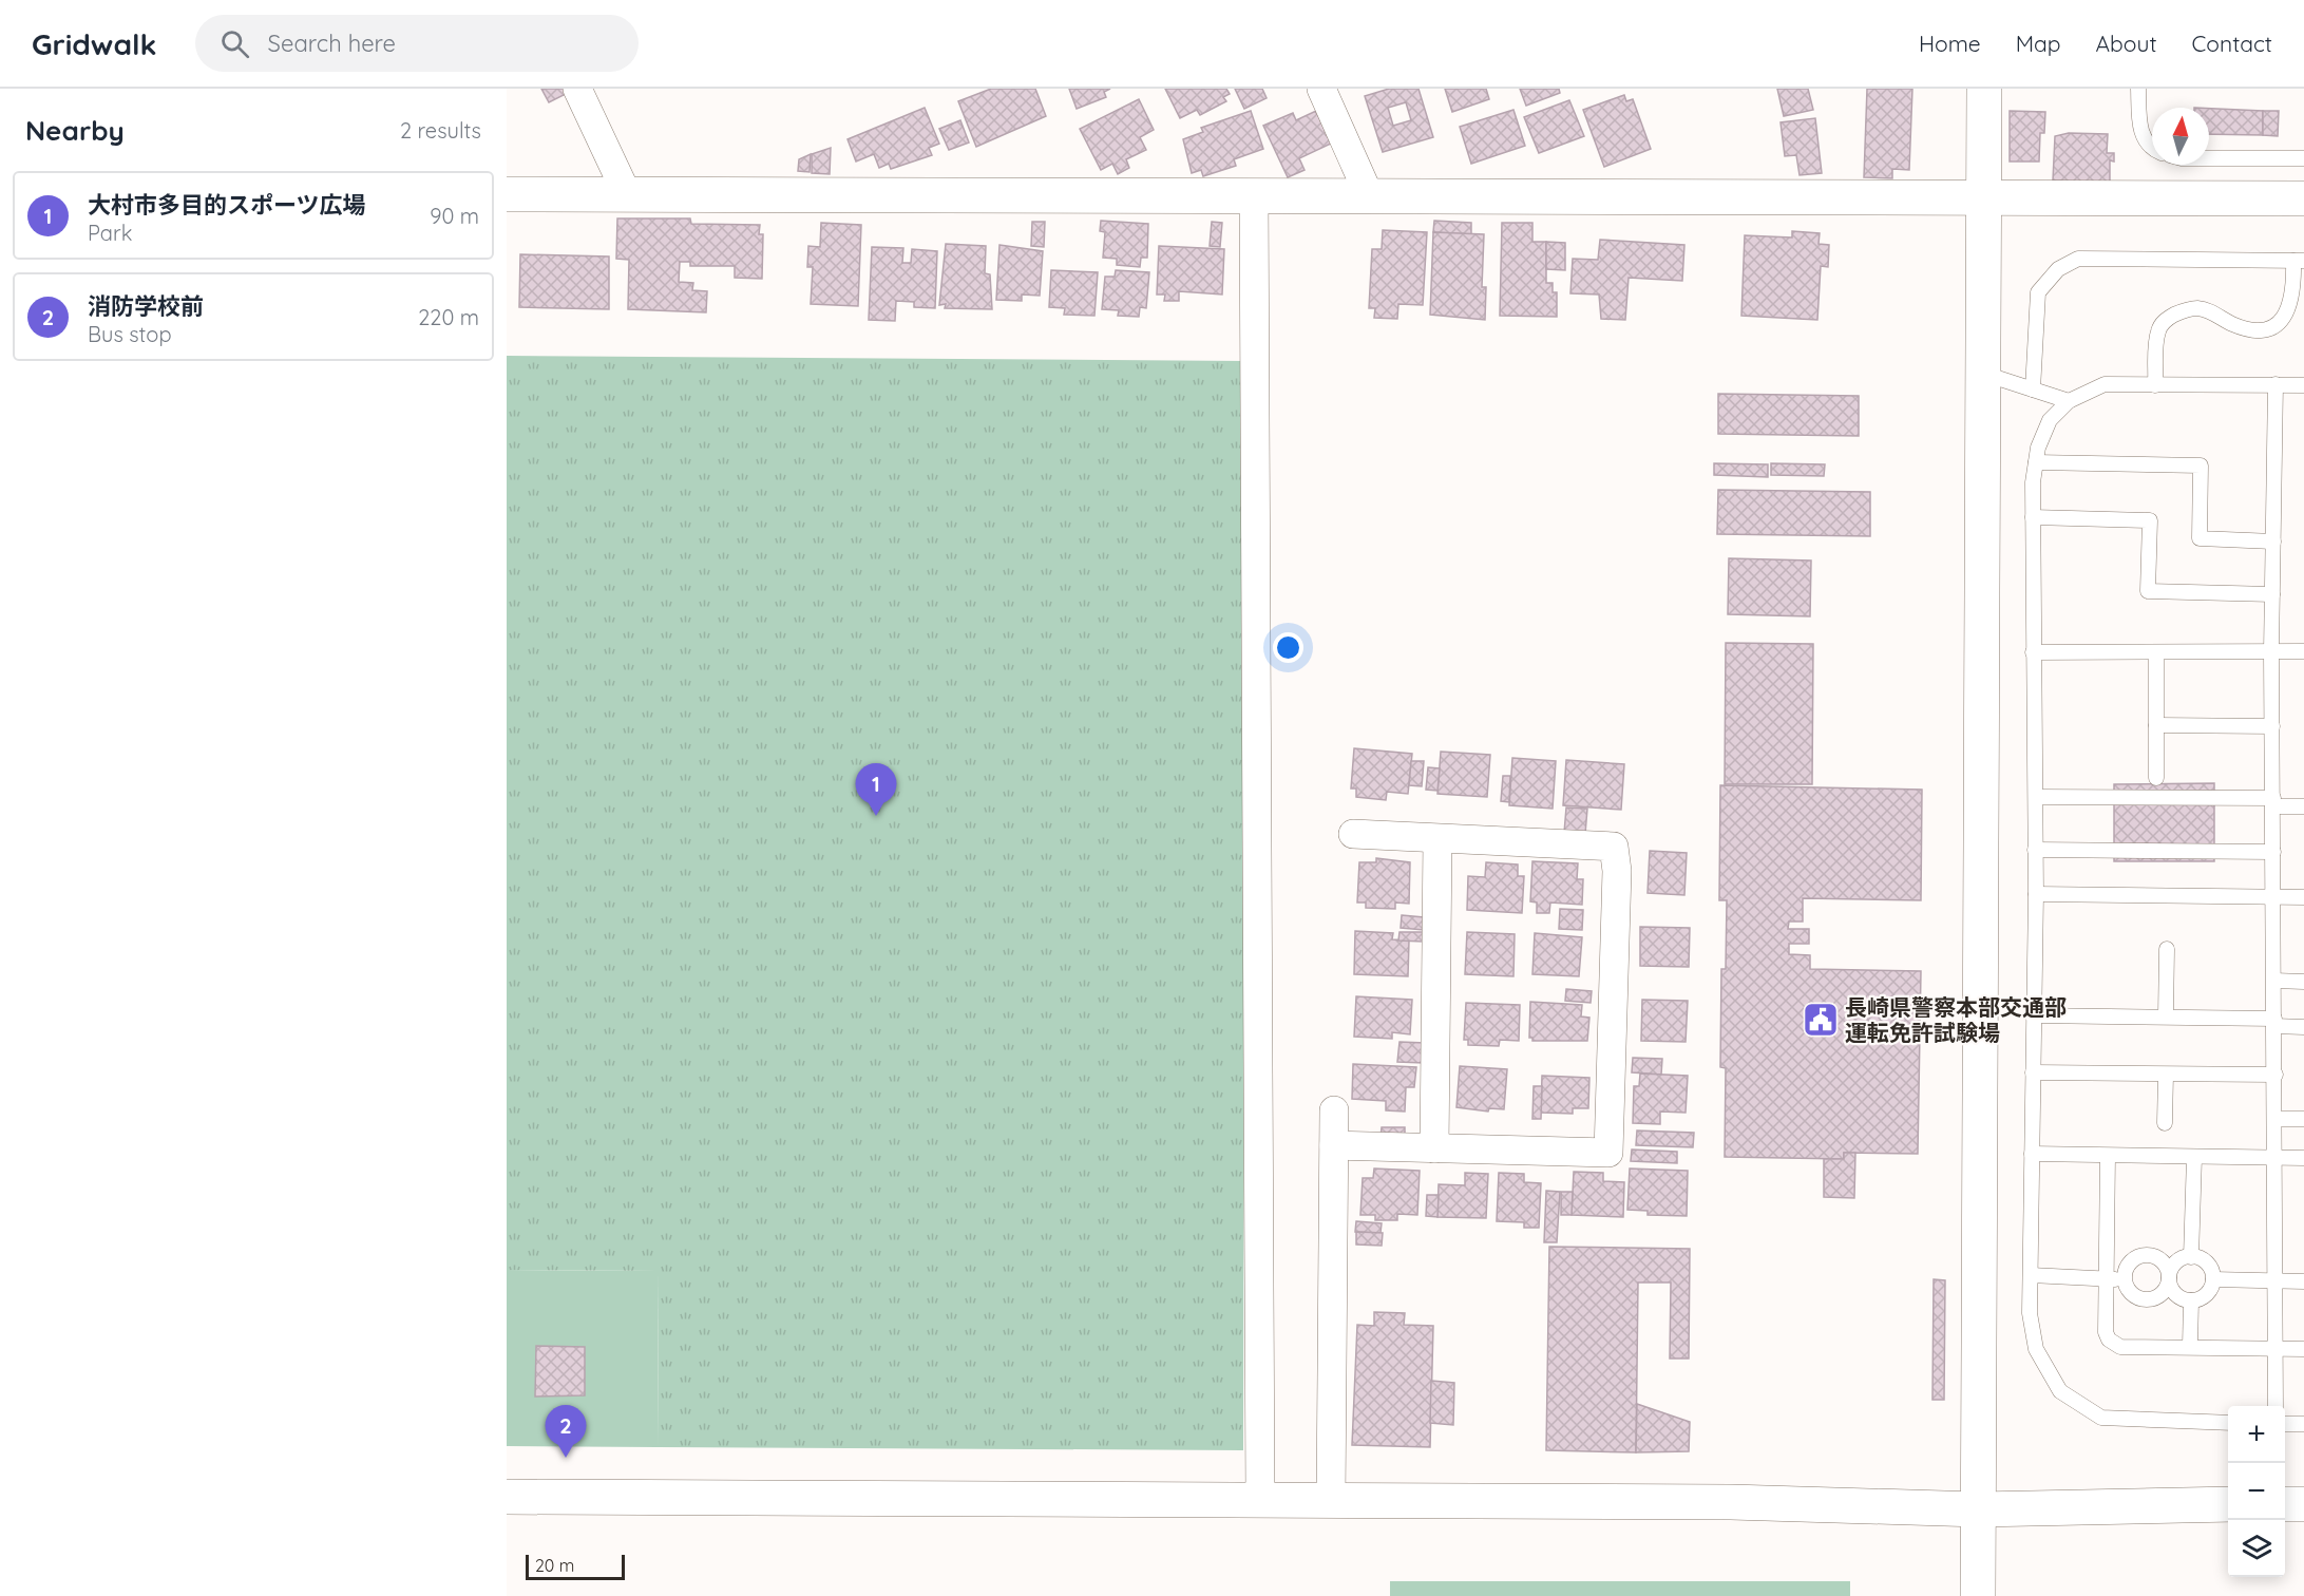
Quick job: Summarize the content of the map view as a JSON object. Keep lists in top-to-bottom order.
{
  "places": {
    "public building": ["長崎県警察本部交通部 運転免許試験場"]
  },
  "scale_bar": "20 m",
  "north": "top",
  "page": {
    "header": "Gridwalk",
    "search": "Search here",
    "nav": [
      "Home",
      "Map",
      "About",
      "Contact"
    ],
    "heading": ["Nearby", "2 results"],
    "list": [
      {
        "mark": "1",
        "name": "大村市多目的スポーツ広場",
        "note": "Park",
        "value": "90 m"
      },
      {
        "mark": "2",
        "name": "消防学校前",
        "note": "Bus stop",
        "value": "220 m"
      }
    ],
    "pins": ["1", "2"],
    "map_buttons": ["+", "−"],
    "scale": "20 m"
  }
}
